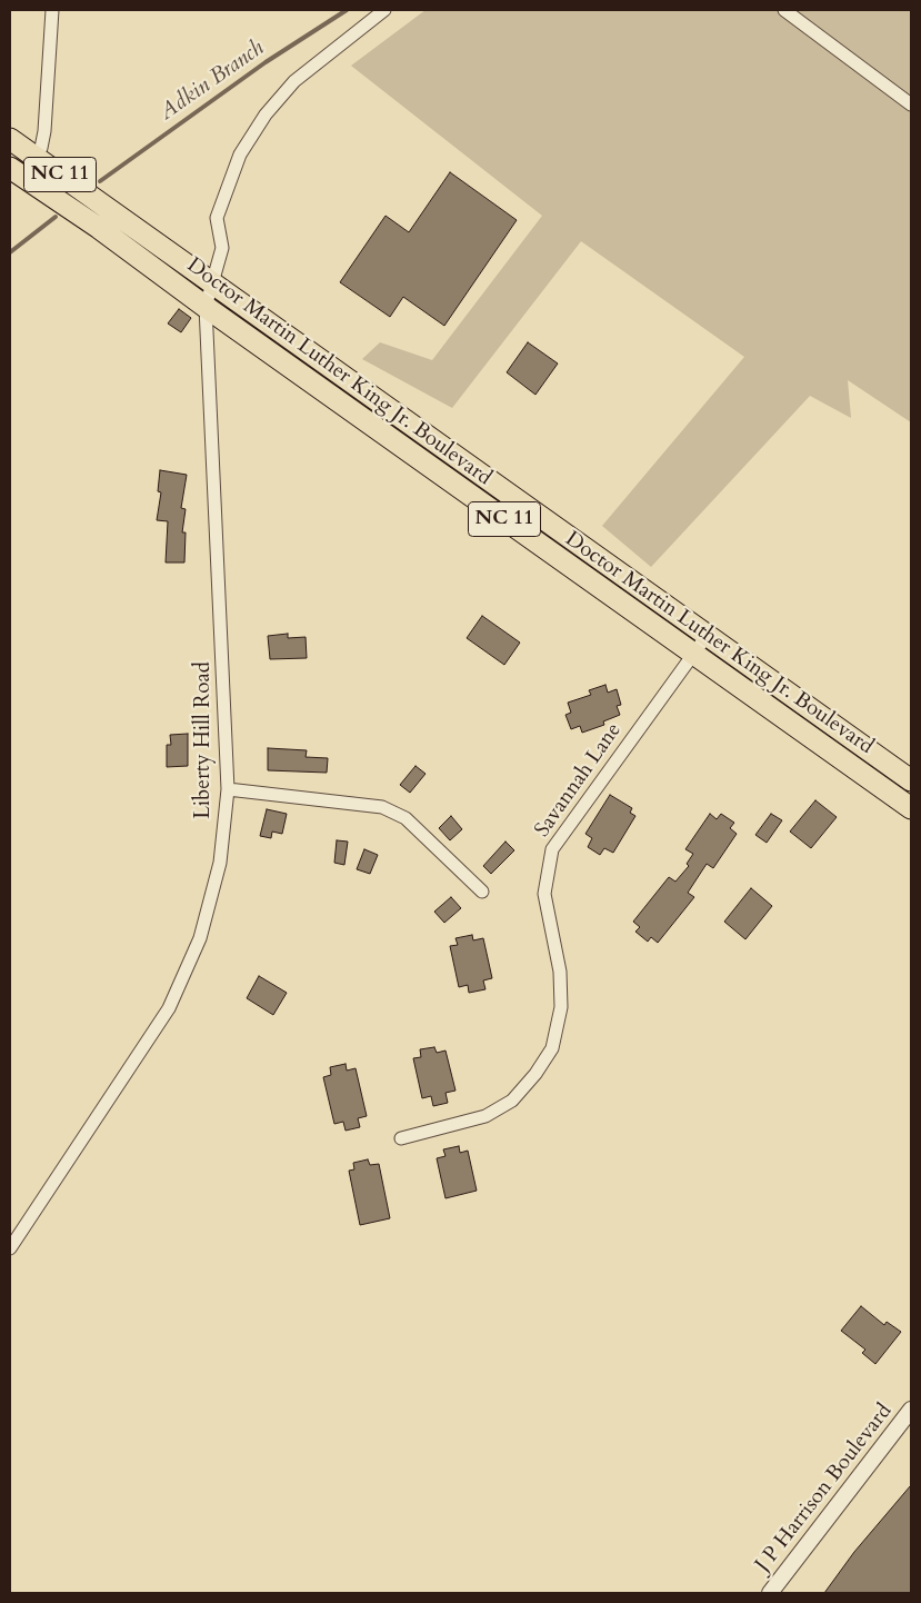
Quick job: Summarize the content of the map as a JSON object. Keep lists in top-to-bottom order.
{
  "streets": {
    "highway": ["NC 11", "Doctor Martin Luther King Jr. Boulevard"],
    "street": ["Liberty Hill Road", "Savannah Lane", "J P Harrison Boulevard"]
  },
  "crossings": [
    ["Doctor Martin Luther King Jr. Boulevard", "Liberty Hill Road"],
    ["Doctor Martin Luther King Jr. Boulevard", "Savannah Lane"]
  ],
  "water": ["Adkin Branch"]
}
